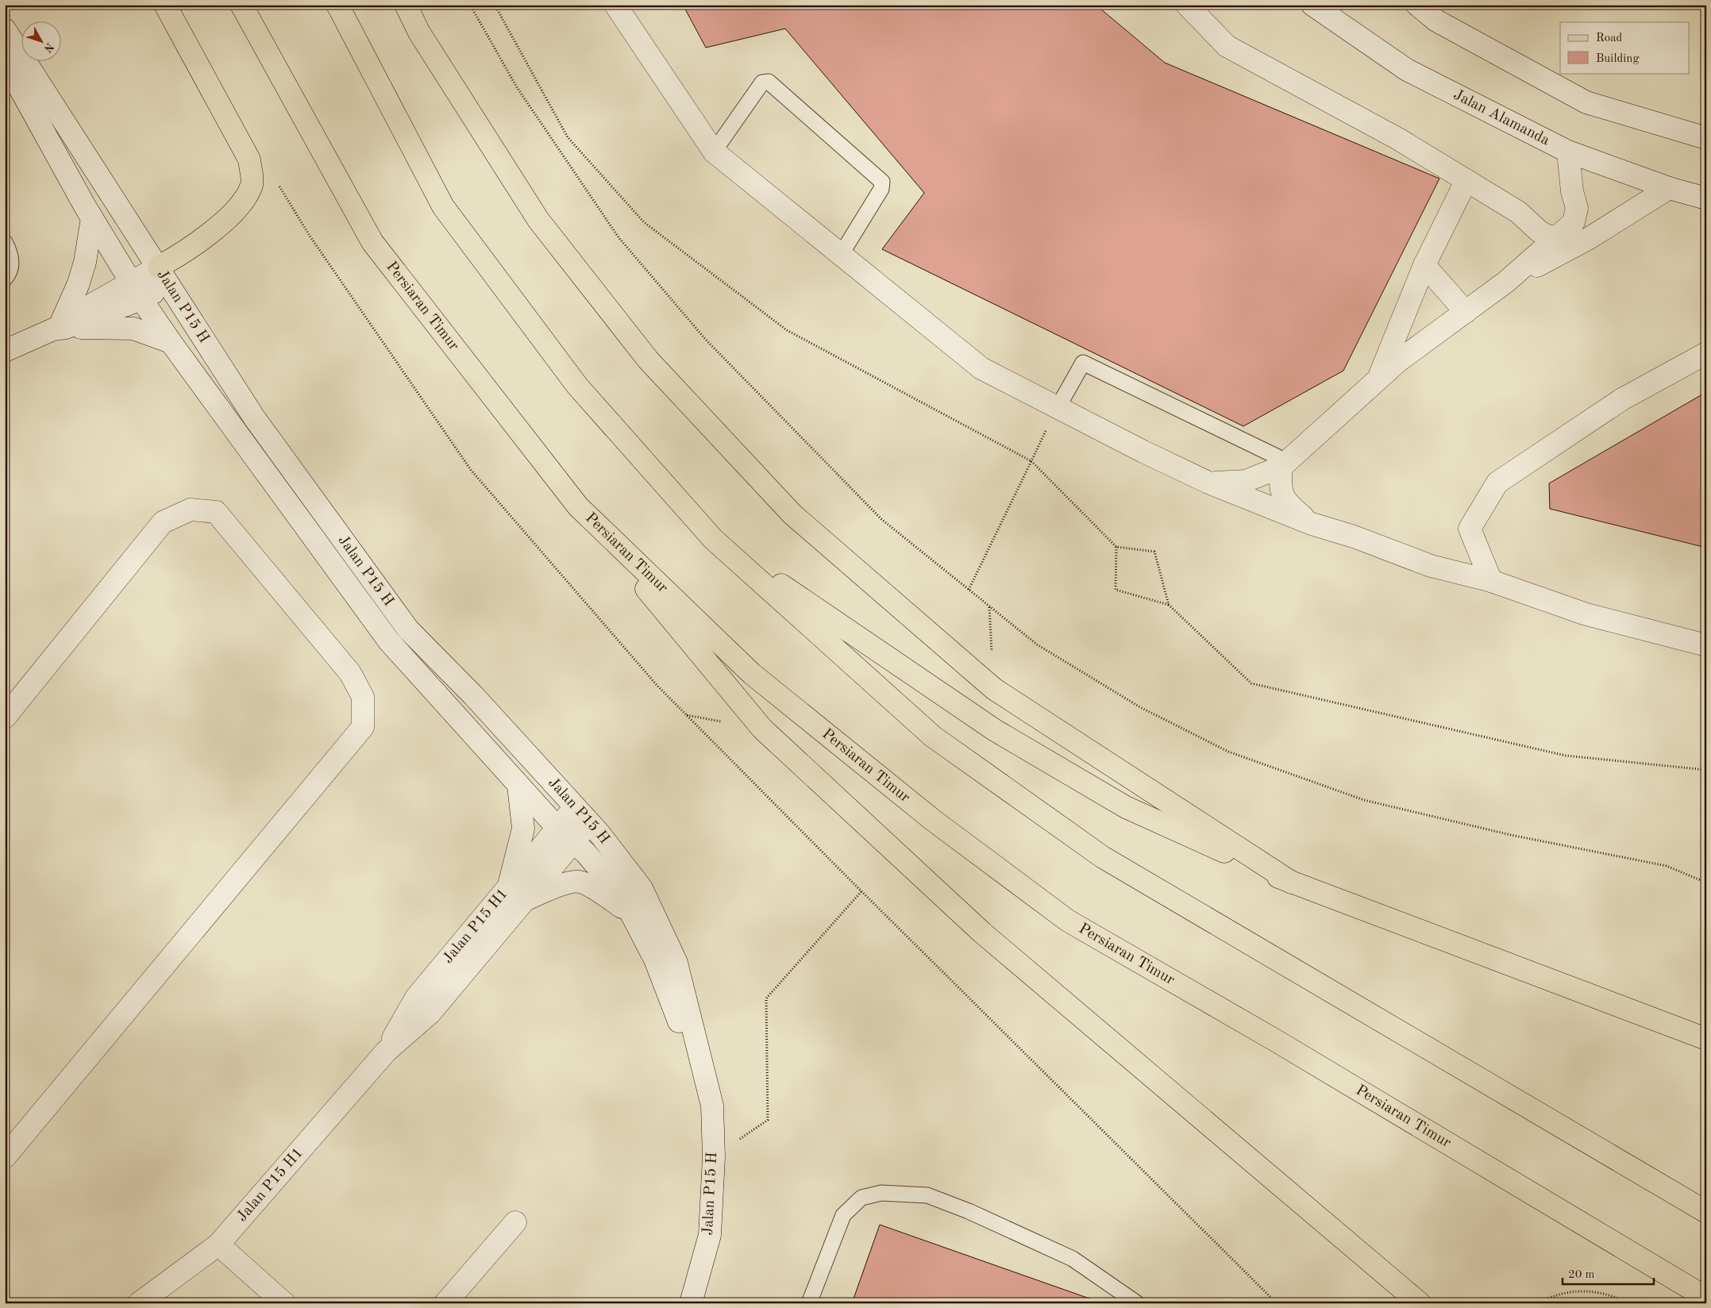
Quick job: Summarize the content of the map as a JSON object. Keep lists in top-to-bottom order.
{
  "streets": {
    "main road": ["Persiaran Timur"],
    "street": ["Jalan Alamanda", "Jalan P15 H", "Jalan P15 H1"]
  },
  "crossings": [
    ["Jalan P15 H", "Jalan P15 H1"]
  ],
  "legend": ["Road", "Building"],
  "scale_bar": "20 m",
  "north": "bottom right"
}
